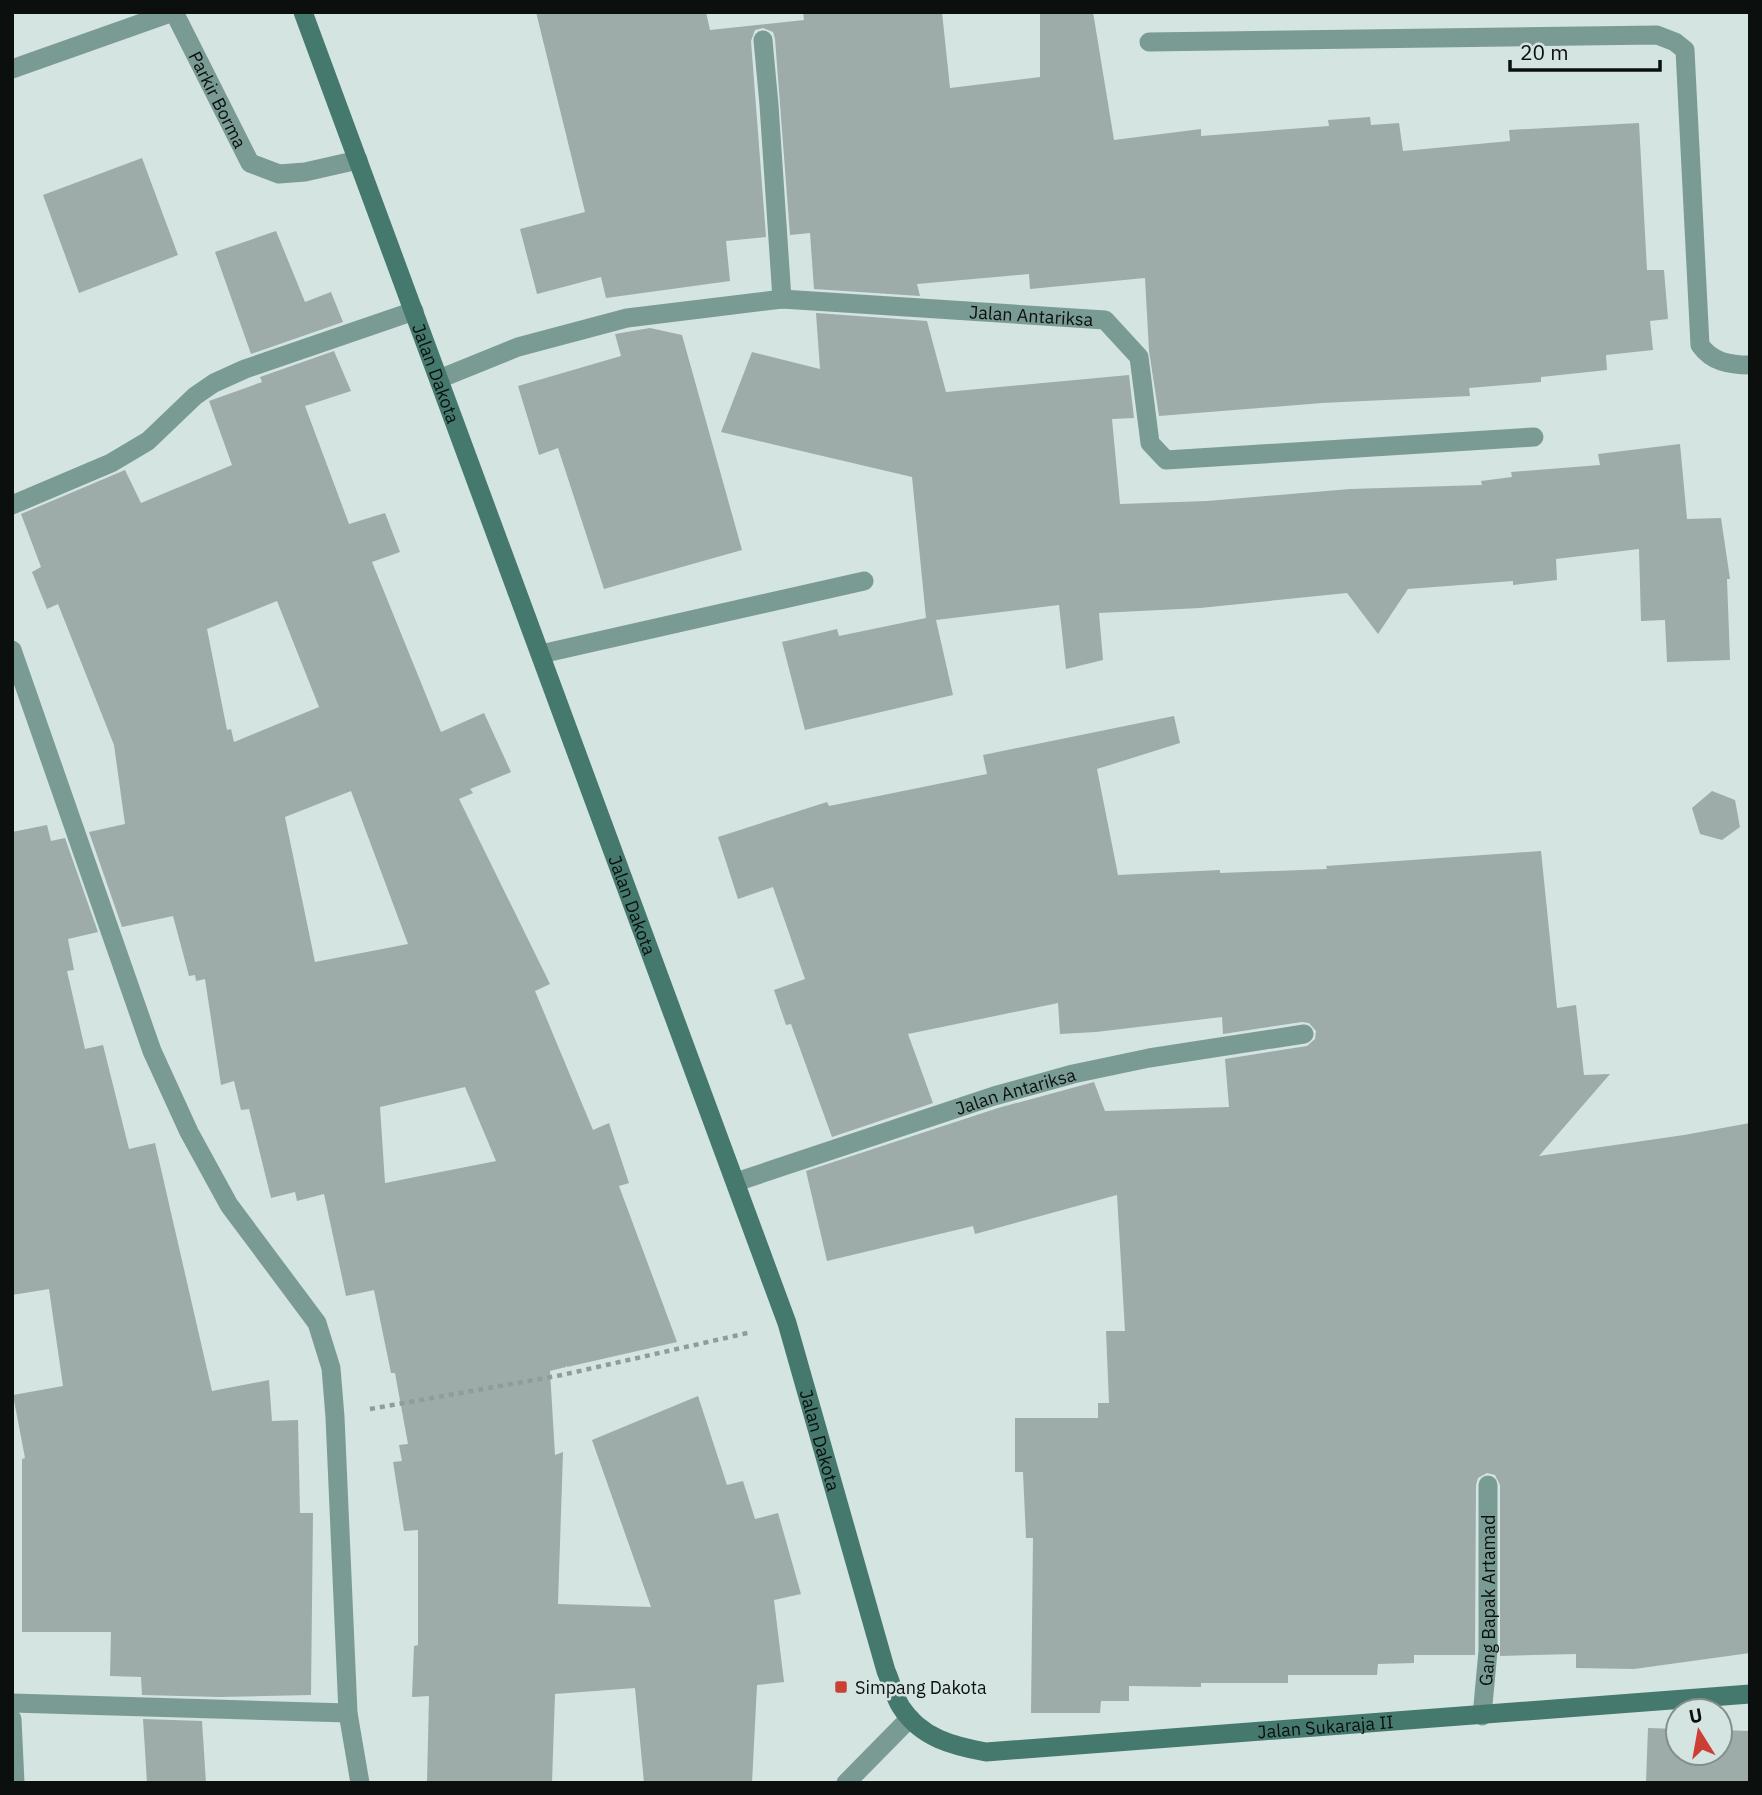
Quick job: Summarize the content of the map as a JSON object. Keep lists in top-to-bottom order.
{
  "streets": {
    "main road": ["Jalan Dakota", "Jalan Sukaraja II"],
    "street": ["Parkir Borma", "Jalan Antariksa", "Gang Bapak Artamad"]
  },
  "crossings": [
    ["Parkir Borma", "Jalan Dakota"],
    ["Jalan Antariksa", "Jalan Dakota"],
    ["Jalan Dakota", "Jalan Sukaraja II"],
    ["Gang Bapak Artamad", "Jalan Sukaraja II"]
  ],
  "places": {
    "transit": ["Simpang Dakota"]
  },
  "scale_bar": "20 m",
  "north": "top"
}
